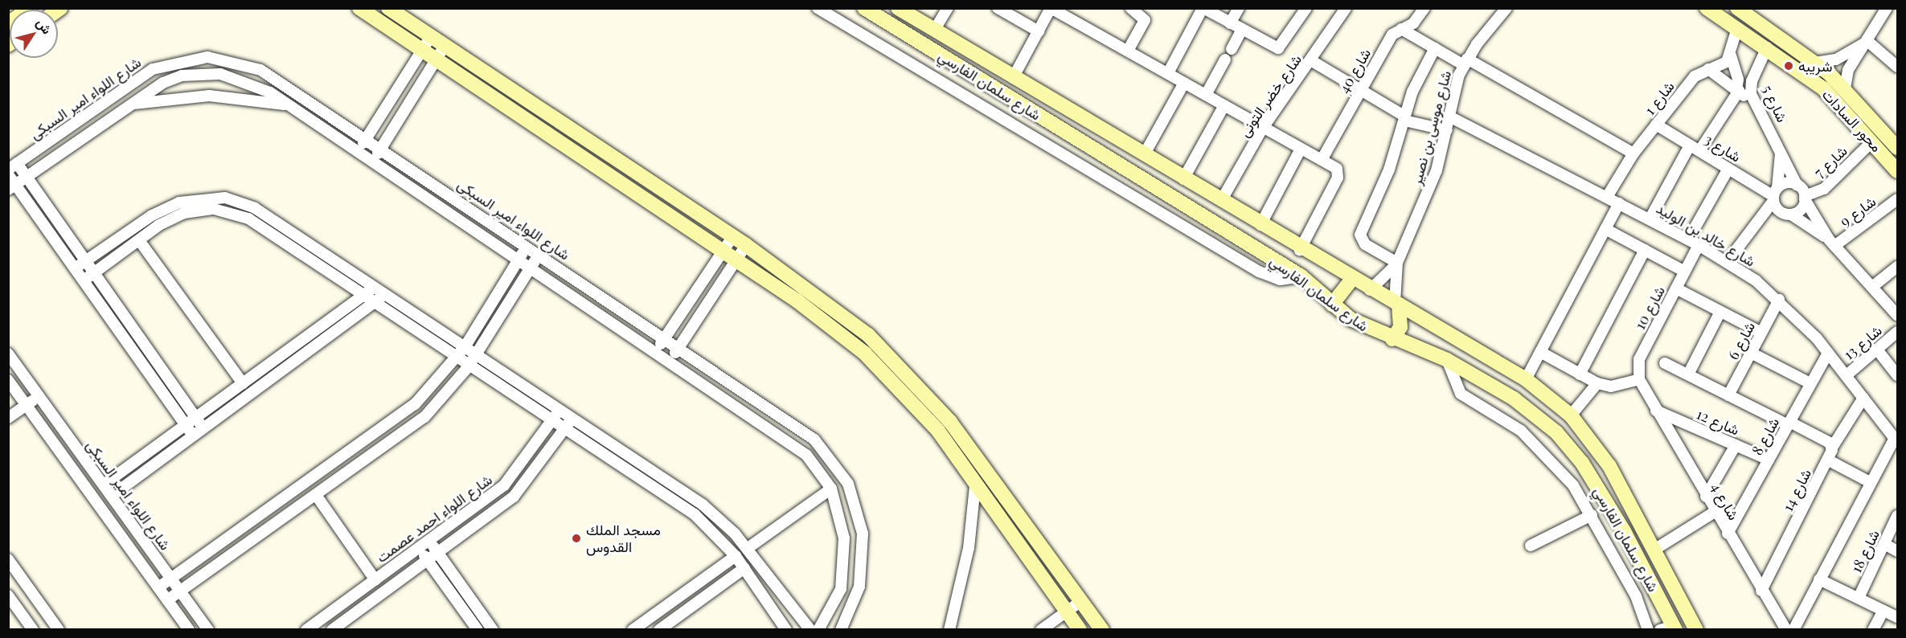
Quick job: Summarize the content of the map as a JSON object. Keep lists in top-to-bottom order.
{
  "streets": {
    "street": [
      "شارع 40",
      "شارع سلمان الفارسي",
      "شارع خضر التونى",
      "شارع اللواء امير السبكى",
      "شارع 1",
      "شارع 5",
      "محور السادات",
      "شارع موسى بن نصير",
      "شارع 3",
      "شارع 7",
      "شارع 9",
      "شارع خالد بن الوليد",
      "شارع 10",
      "شارع 6",
      "شارع 13",
      "شارع 12",
      "شارع 8",
      "شارع 14",
      "شارع 4",
      "شارع اللواء احمد عصمت",
      "شارع 18"
    ]
  },
  "crossings": [
    ["شارع سلمان الفارسي", "شارع خضر التونى"],
    ["شارع سلمان الفارسي", "شارع موسى بن نصير"],
    ["شارع 1", "شارع 3"],
    ["شارع 1", "شارع خالد بن الوليد"],
    ["شارع 5", "محور السادات"],
    ["شارع 5", "شارع 3"],
    ["شارع 5", "شارع 7"],
    ["محور السادات", "شارع 7"],
    ["شارع موسى بن نصير", "شارع خالد بن الوليد"],
    ["شارع 3", "شارع 7"],
    ["شارع خالد بن الوليد", "شارع 10"],
    ["شارع خالد بن الوليد", "شارع 6"],
    ["شارع خالد بن الوليد", "شارع 13"],
    ["شارع خالد بن الوليد", "شارع 8"],
    ["شارع خالد بن الوليد", "شارع 14"],
    ["شارع 10", "شارع 4"],
    ["شارع 12", "شارع 8"],
    ["شارع 12", "شارع 4"],
    ["شارع 8", "شارع 4"],
    ["شارع 14", "شارع 4"]
  ],
  "places": ["شريبه", "مسجد الملك القدوس"],
  "north": "top right"
}
